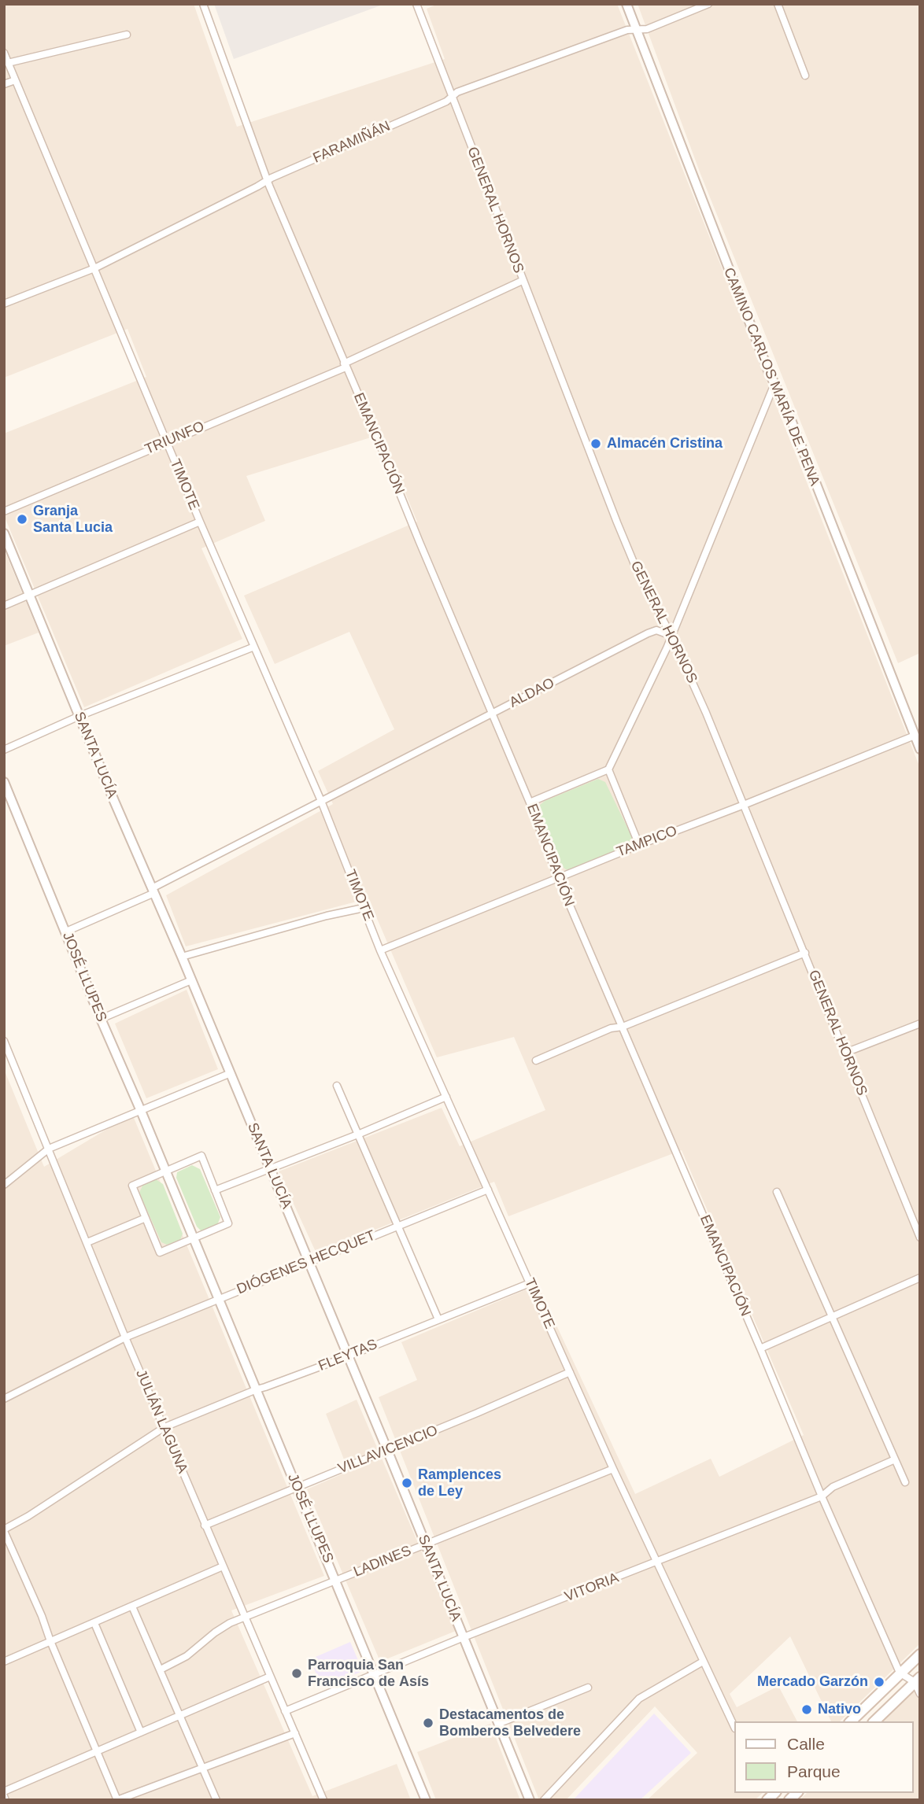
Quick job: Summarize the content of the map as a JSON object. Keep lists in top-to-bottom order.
{
  "streets": {
    "street": [
      "FARAMIÑÁN",
      "GENERAL HORNOS",
      "CAMINO CARLOS MARÍA DE PENA",
      "TRIUNFO",
      "EMANCIPACIÓN",
      "TIMOTE",
      "ALDAO",
      "SANTA LUCÍA",
      "TAMPICO",
      "JOSÉ LLUPES",
      "DIÓGENES HECQUET",
      "FLEYTAS",
      "JULIÁN LAGUNA",
      "VILLAVICENCIO",
      "LADINES",
      "VITORIA"
    ]
  },
  "crossings": [
    ["FARAMIÑÁN", "GENERAL HORNOS"],
    ["FARAMIÑÁN", "CAMINO CARLOS MARÍA DE PENA"],
    ["FARAMIÑÁN", "EMANCIPACIÓN"],
    ["FARAMIÑÁN", "TIMOTE"],
    ["GENERAL HORNOS", "TRIUNFO"],
    ["GENERAL HORNOS", "ALDAO"],
    ["GENERAL HORNOS", "TAMPICO"],
    ["CAMINO CARLOS MARÍA DE PENA", "TAMPICO"],
    ["TRIUNFO", "EMANCIPACIÓN"],
    ["TRIUNFO", "TIMOTE"],
    ["EMANCIPACIÓN", "ALDAO"],
    ["EMANCIPACIÓN", "TAMPICO"],
    ["EMANCIPACIÓN", "VITORIA"],
    ["TIMOTE", "ALDAO"],
    ["TIMOTE", "TAMPICO"],
    ["TIMOTE", "DIÓGENES HECQUET"],
    ["TIMOTE", "FLEYTAS"],
    ["TIMOTE", "VILLAVICENCIO"],
    ["TIMOTE", "LADINES"],
    ["TIMOTE", "VITORIA"],
    ["ALDAO", "SANTA LUCÍA"],
    ["ALDAO", "JOSÉ LLUPES"],
    ["SANTA LUCÍA", "DIÓGENES HECQUET"],
    ["SANTA LUCÍA", "FLEYTAS"],
    ["SANTA LUCÍA", "VILLAVICENCIO"],
    ["SANTA LUCÍA", "LADINES"],
    ["SANTA LUCÍA", "VITORIA"],
    ["JOSÉ LLUPES", "DIÓGENES HECQUET"],
    ["JOSÉ LLUPES", "FLEYTAS"],
    ["JOSÉ LLUPES", "VILLAVICENCIO"],
    ["JOSÉ LLUPES", "LADINES"],
    ["JOSÉ LLUPES", "VITORIA"],
    ["DIÓGENES HECQUET", "JULIÁN LAGUNA"],
    ["FLEYTAS", "JULIÁN LAGUNA"],
    ["JULIÁN LAGUNA", "VILLAVICENCIO"],
    ["JULIÁN LAGUNA", "LADINES"],
    ["JULIÁN LAGUNA", "VITORIA"]
  ],
  "places": [
    "Almacén Cristina",
    "Granja Santa Lucia",
    "Ramplences de Ley",
    "Parroquia San Francisco de Asís",
    "Mercado Garzón",
    "Nativo",
    "Destacamentos de Bomberos Belvedere"
  ],
  "legend": ["Calle", "Parque"]
}
